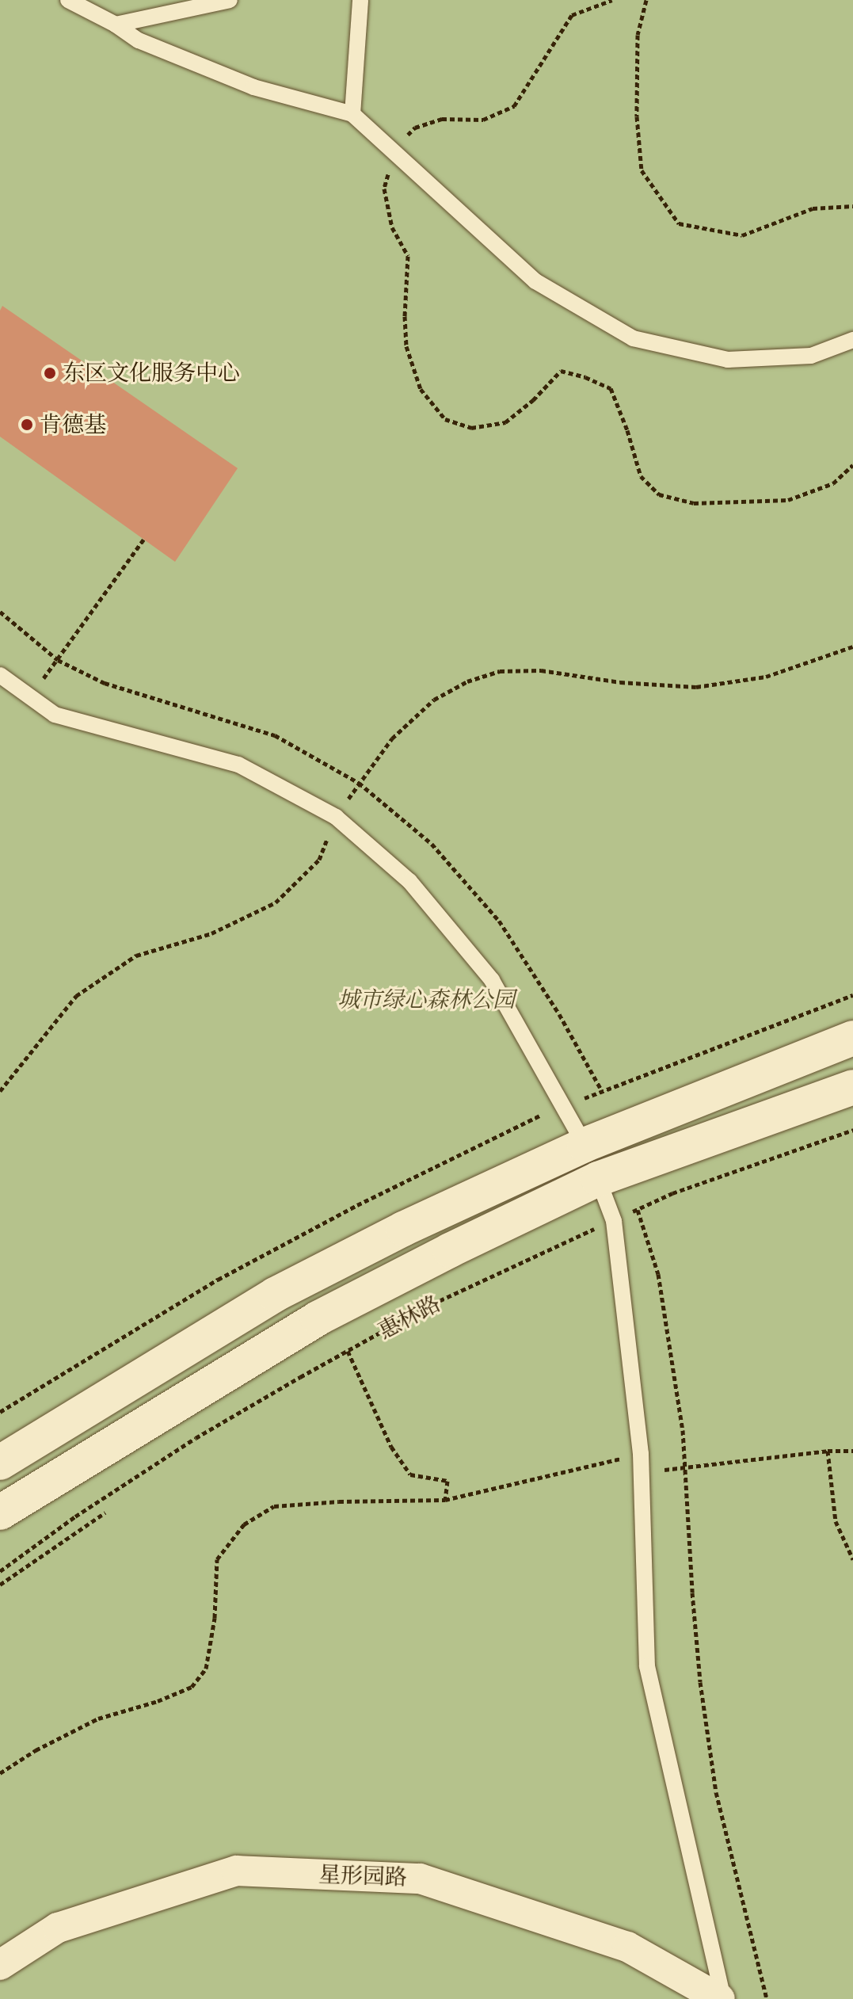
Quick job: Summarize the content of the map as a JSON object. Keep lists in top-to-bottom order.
{
  "streets": {
    "main road": ["惠林路"],
    "street": ["星形园路"]
  },
  "parks": ["城市绿心森林公园"],
  "places": ["东区文化服务中心", "肯德基"]
}
